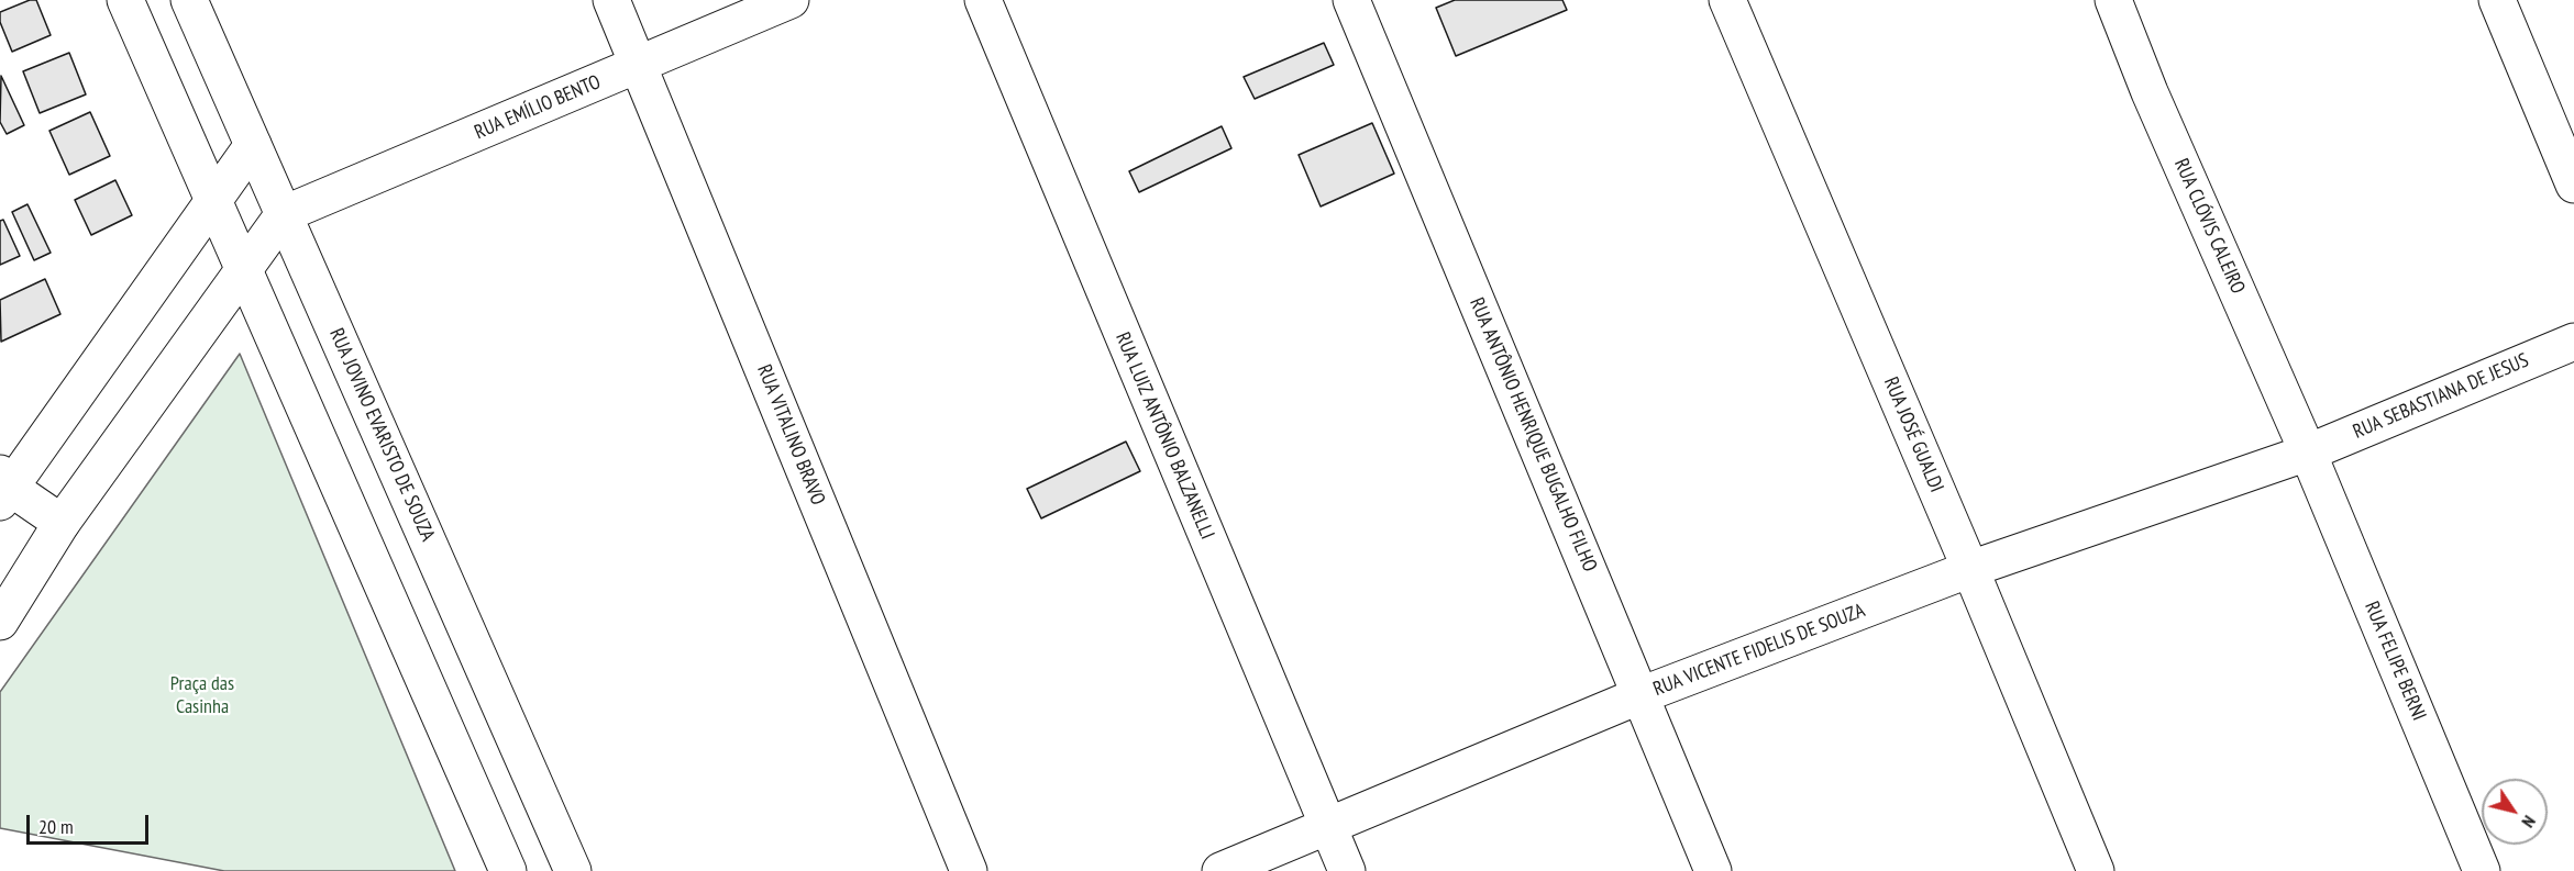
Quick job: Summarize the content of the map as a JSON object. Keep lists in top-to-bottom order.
{
  "streets": {
    "street": [
      "RUA EMÍLIO BENTO",
      "RUA CLÓVIS CALEIRO",
      "RUA SEBASTIANA DE JESUS",
      "RUA JOVINO EVARISTO DE SOUZA",
      "RUA VITALINO BRAVO",
      "RUA ANTÔNIO HENRIQUE BUGALHO FILHO",
      "RUA JOSÉ GUALDI",
      "RUA LUIZ ANTÔNIO BALZANELLI",
      "RUA VICENTE FIDELIS DE SOUZA",
      "RUA FELIPE BERNI"
    ]
  },
  "crossings": [
    ["RUA EMÍLIO BENTO", "RUA JOVINO EVARISTO DE SOUZA"],
    ["RUA EMÍLIO BENTO", "RUA VITALINO BRAVO"],
    ["RUA CLÓVIS CALEIRO", "RUA SEBASTIANA DE JESUS"],
    ["RUA CLÓVIS CALEIRO", "RUA VICENTE FIDELIS DE SOUZA"],
    ["RUA CLÓVIS CALEIRO", "RUA FELIPE BERNI"],
    ["RUA SEBASTIANA DE JESUS", "RUA VICENTE FIDELIS DE SOUZA"],
    ["RUA SEBASTIANA DE JESUS", "RUA FELIPE BERNI"],
    ["RUA ANTÔNIO HENRIQUE BUGALHO FILHO", "RUA VICENTE FIDELIS DE SOUZA"],
    ["RUA JOSÉ GUALDI", "RUA VICENTE FIDELIS DE SOUZA"],
    ["RUA LUIZ ANTÔNIO BALZANELLI", "RUA VICENTE FIDELIS DE SOUZA"],
    ["RUA VICENTE FIDELIS DE SOUZA", "RUA FELIPE BERNI"]
  ],
  "parks": ["Praça das Casinha"],
  "scale_bar": "20 m",
  "north": "bottom right"
}
